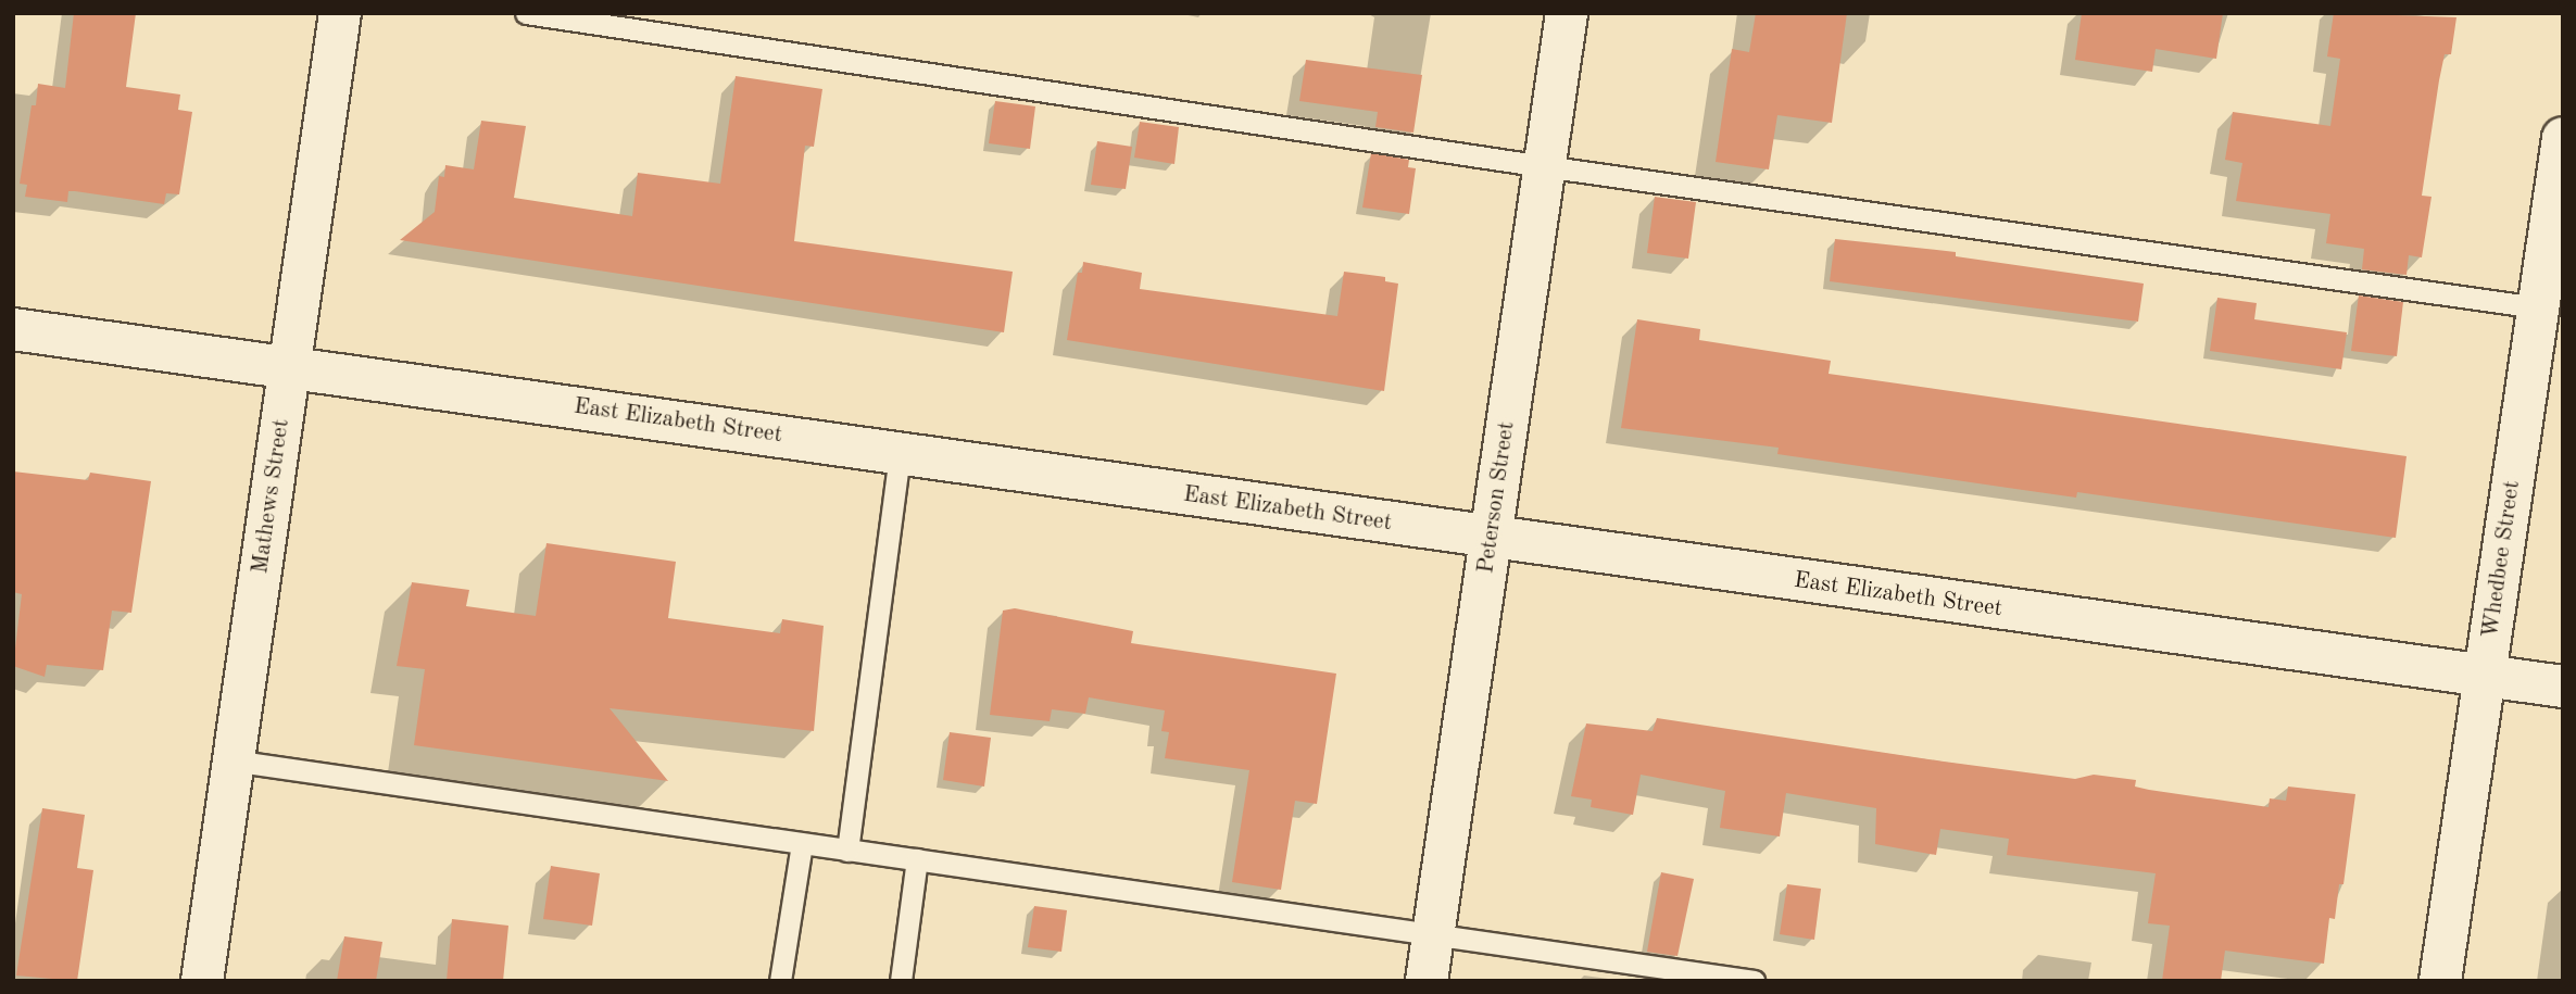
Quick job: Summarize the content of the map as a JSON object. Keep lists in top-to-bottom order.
{
  "streets": {
    "street": [
      "East Elizabeth Street",
      "Mathews Street",
      "Peterson Street",
      "Whedbee Street"
    ]
  },
  "crossings": [
    ["East Elizabeth Street", "Mathews Street"],
    ["East Elizabeth Street", "Peterson Street"],
    ["East Elizabeth Street", "Whedbee Street"]
  ]
}
